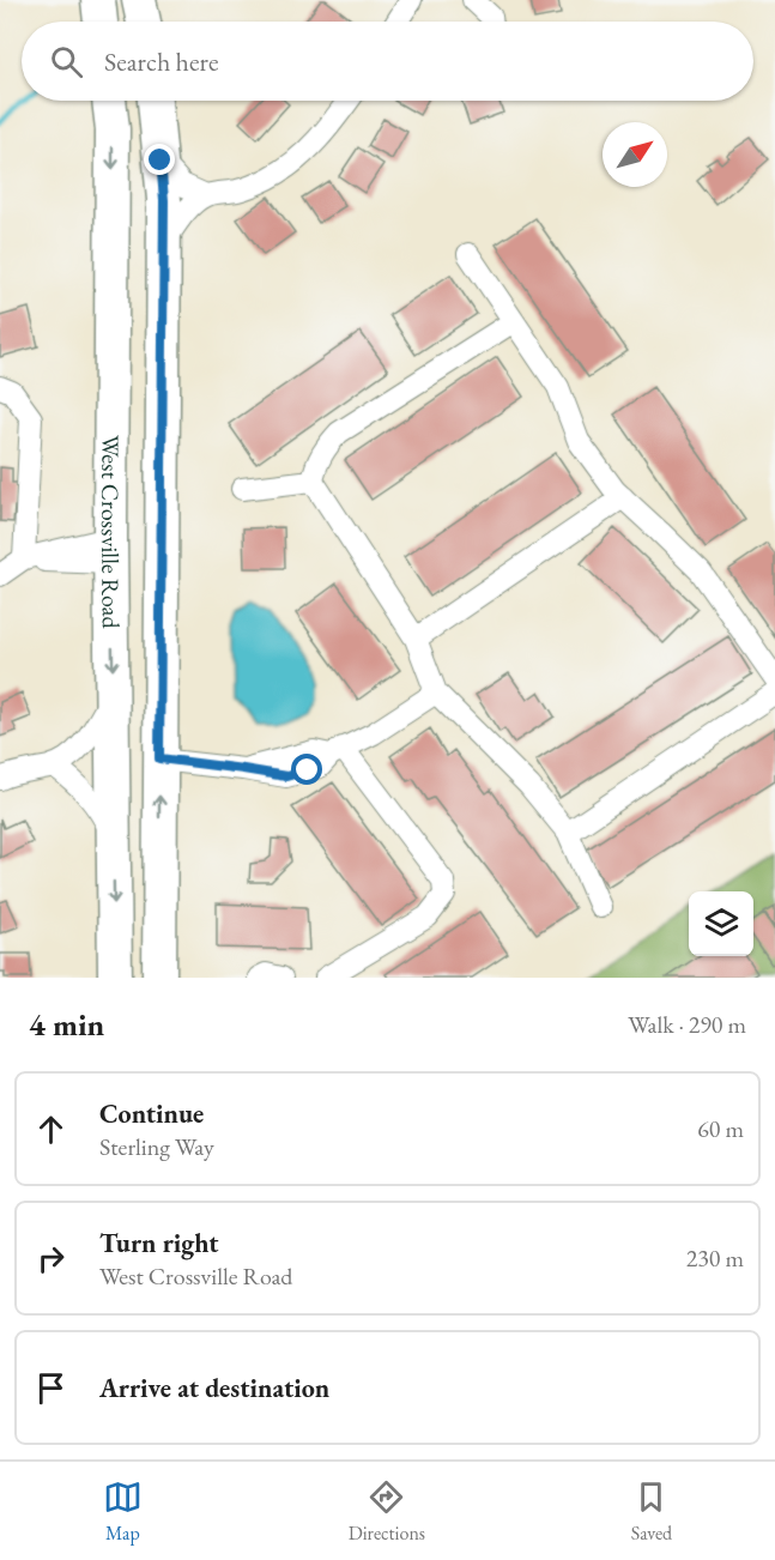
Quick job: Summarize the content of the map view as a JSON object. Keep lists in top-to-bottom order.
{
  "streets": {
    "main road": ["West Crossville Road"]
  },
  "north": "top right",
  "page": {
    "search": "Search here",
    "heading": ["4 min", "Walk · 290 m"],
    "list": [
      ["Continue", "Sterling Way", "60 m"],
      ["Turn right", "West Crossville Road", "230 m"],
      "Arrive at destination"
    ],
    "nav": ["Map", "Directions", "Saved"]
  }
}
